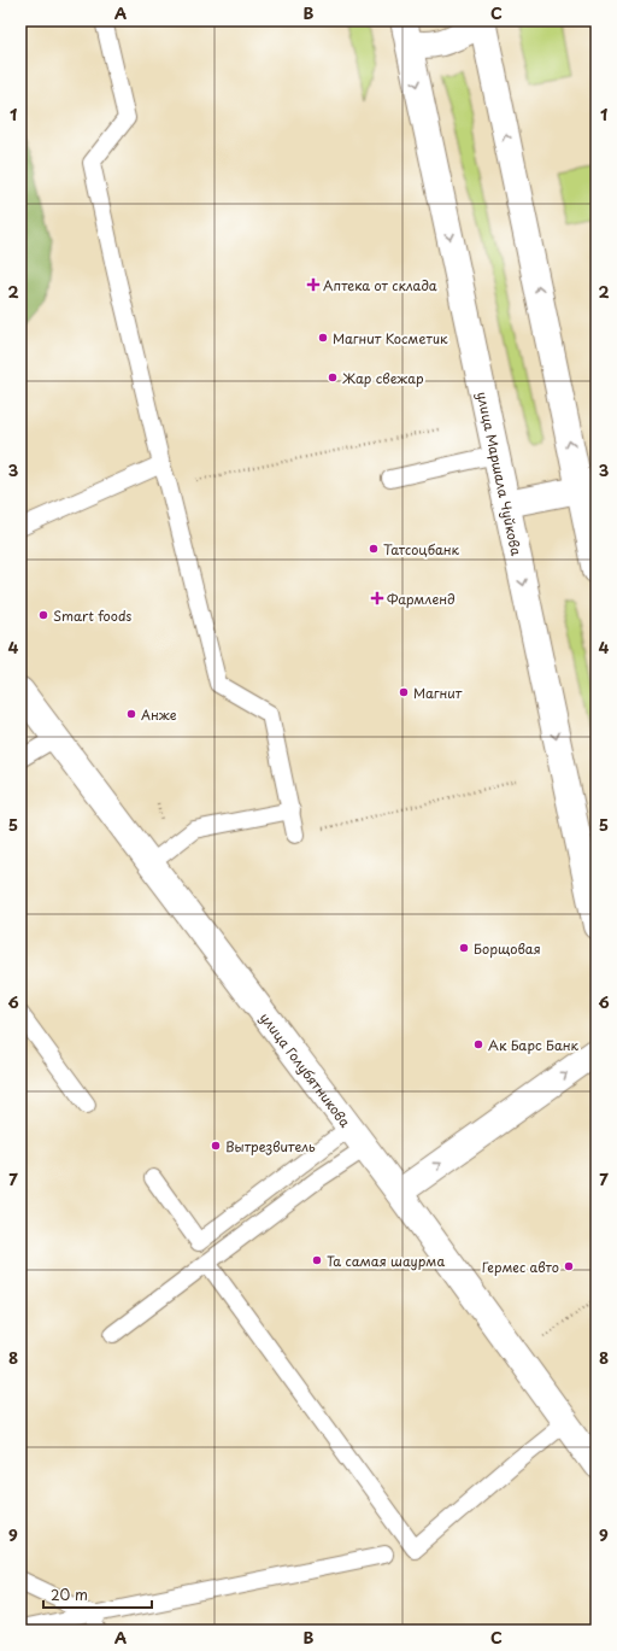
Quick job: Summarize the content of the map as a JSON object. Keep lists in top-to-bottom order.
{
  "streets": {
    "main road": ["улица Маршала Чуйкова", "улица Голубятникова"]
  },
  "places": {
    "health": ["Аптека от склада", "Фармленд"],
    "other": [
      "Магнит Косметик",
      "Жар свежар",
      "Татсоцбанк",
      "Smart foods",
      "Магнит",
      "Анже",
      "Борщовая",
      "Ак Барс Банк",
      "Вытрезвитель",
      "Та самая шаурма",
      "Гермес авто"
    ]
  },
  "scale_bar": "20 m",
  "grid": {
    "columns": ["A", "B", "C"],
    "rows": [
      "1",
      "2",
      "3",
      "4",
      "5",
      "6",
      "7",
      "8",
      "9"
    ]
  }
}
